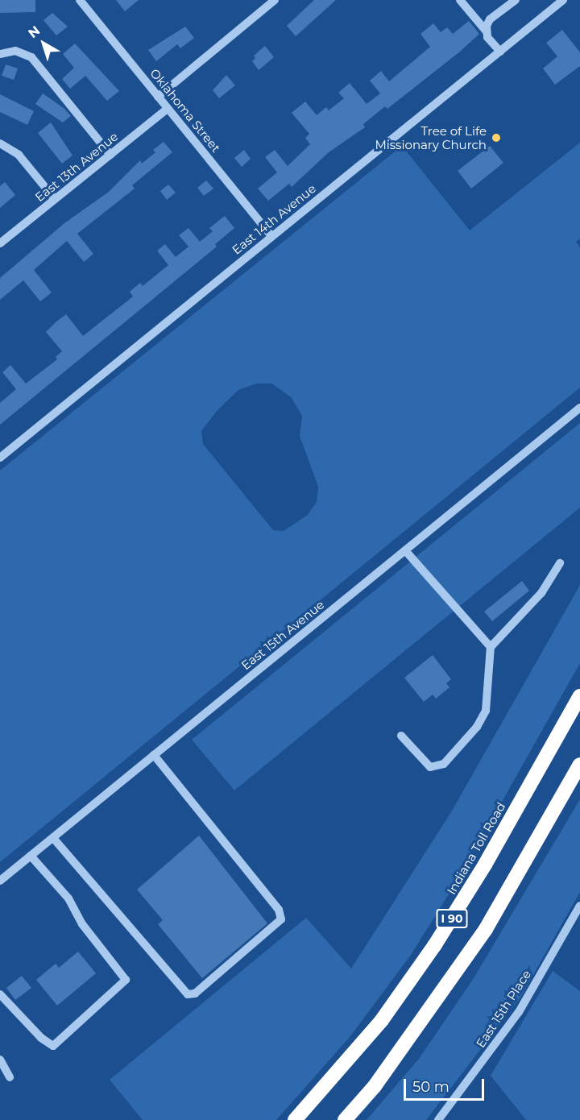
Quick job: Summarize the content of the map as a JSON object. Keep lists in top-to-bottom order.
{
  "streets": {
    "highway": ["Indiana Toll Road", "I 90"],
    "street": [
      "Oklahoma Street",
      "East 13th Avenue",
      "East 14th Avenue",
      "East 15th Avenue",
      "East 15th Place"
    ]
  },
  "crossings": [
    ["Oklahoma Street", "East 13th Avenue"],
    ["Oklahoma Street", "East 14th Avenue"]
  ],
  "places": ["Tree of Life Missionary Church"],
  "scale_bar": "50 m",
  "north": "top left"
}
